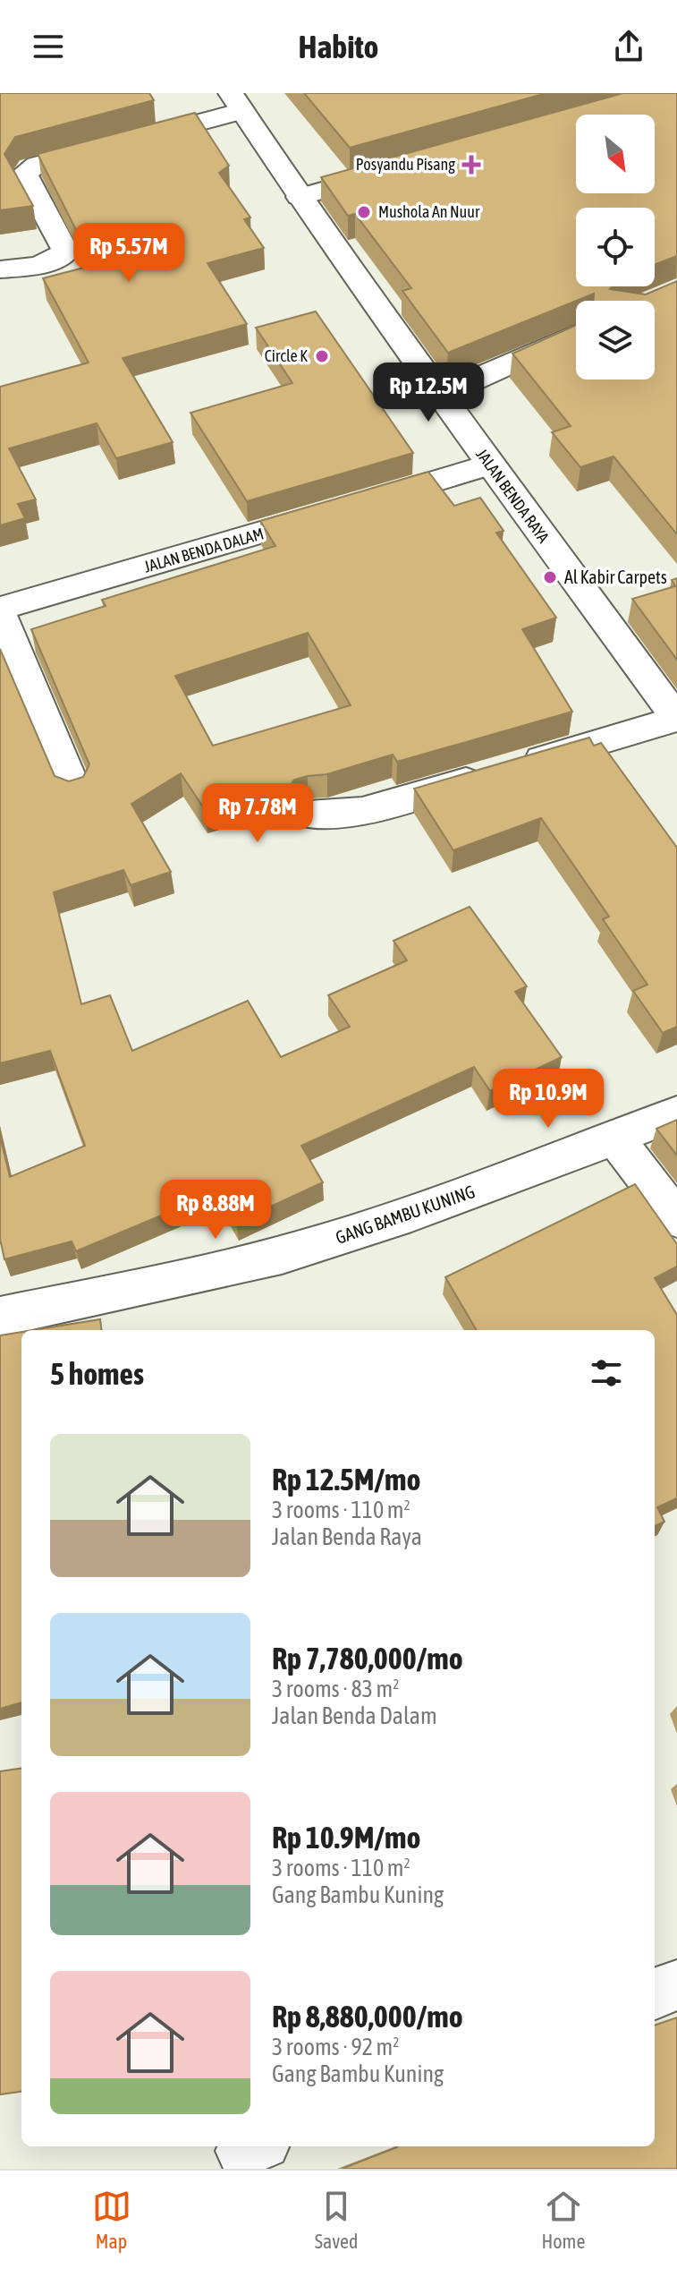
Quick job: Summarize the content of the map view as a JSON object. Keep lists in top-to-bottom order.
{
  "streets": {
    "street": ["JALAN BENDA RAYA", "JALAN BENDA DALAM", "GANG BAMBU KUNING"]
  },
  "crossings": [
    ["JALAN BENDA RAYA", "JALAN BENDA DALAM"]
  ],
  "places": {
    "health": ["Posyandu Pisang"],
    "other": ["Mushola An Nuur", "Circle K", "Al Kabir Carpets"]
  },
  "north": "bottom right",
  "page": {
    "header": "Habito",
    "price": [
      "Rp 5.57M",
      "Rp 12.5M",
      "Rp 7.78M",
      "Rp 10.9M",
      "Rp 8.88M"
    ],
    "heading": "5 homes",
    "list": [
      {
        "name": "Rp 12.5M/mo",
        "note": "3 rooms · 110 m² · Jalan Benda Raya"
      },
      {
        "name": "Rp 7,780,000/mo",
        "note": "3 rooms · 83 m² · Jalan Benda Dalam"
      },
      {
        "name": "Rp 10.9M/mo",
        "note": "3 rooms · 110 m² · Gang Bambu Kuning"
      },
      {
        "name": "Rp 8,880,000/mo",
        "note": "3 rooms · 92 m² · Gang Bambu Kuning"
      }
    ],
    "tabs": ["Map", "Saved", "Home"]
  }
}
